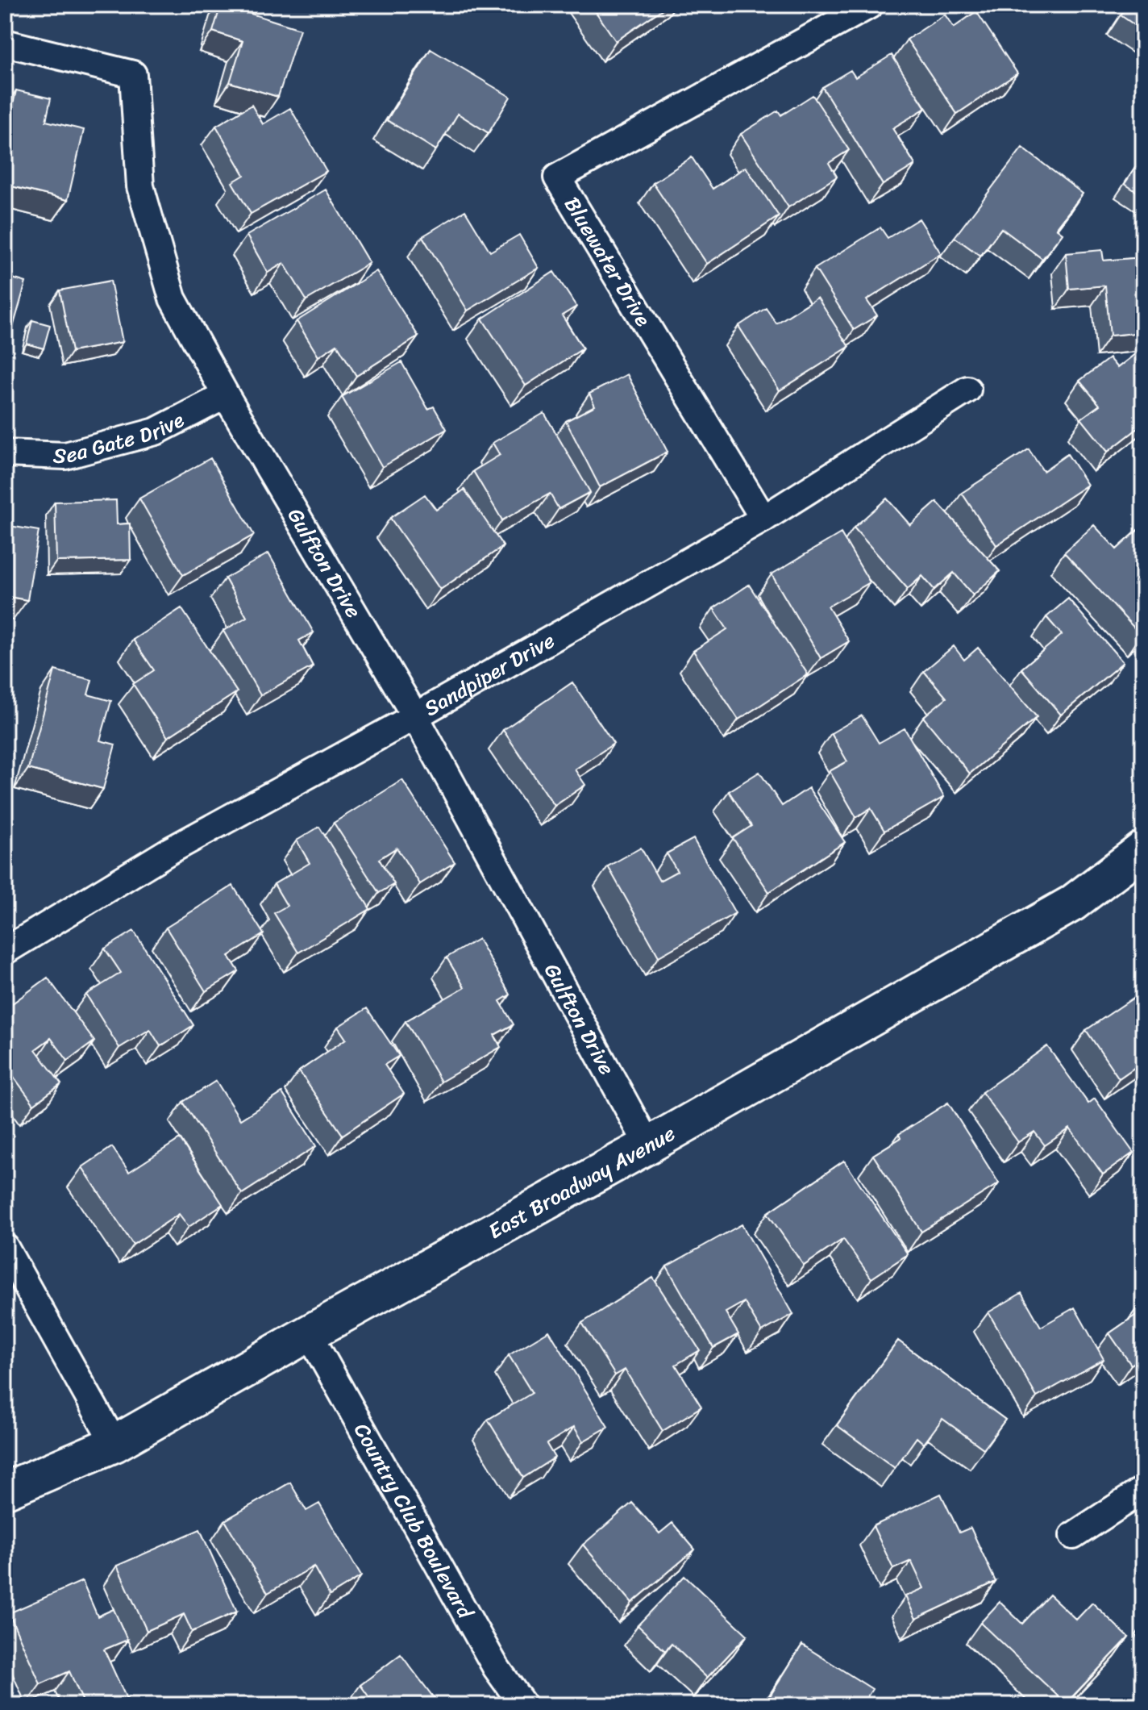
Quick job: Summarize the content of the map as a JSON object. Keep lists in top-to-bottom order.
{
  "streets": {
    "street": [
      "Bluewater Drive",
      "Sea Gate Drive",
      "Gulfton Drive",
      "Sandpiper Drive",
      "East Broadway Avenue",
      "Country Club Boulevard"
    ]
  },
  "crossings": [
    ["Bluewater Drive", "Sandpiper Drive"],
    ["Sea Gate Drive", "Gulfton Drive"],
    ["Gulfton Drive", "Sandpiper Drive"],
    ["Gulfton Drive", "East Broadway Avenue"],
    ["East Broadway Avenue", "Country Club Boulevard"]
  ]
}
